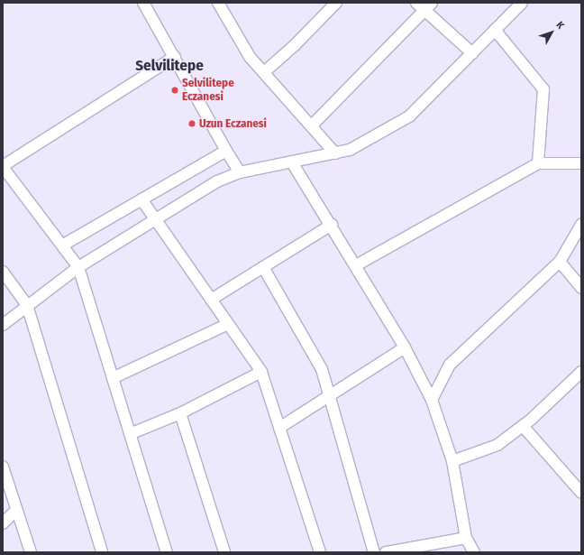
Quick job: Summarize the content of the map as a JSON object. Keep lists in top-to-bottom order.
{
  "districts": ["Selvilitepe"],
  "places": ["Selvilitepe Eczanesi", "Uzun Eczanesi"],
  "north": "top right"
}
